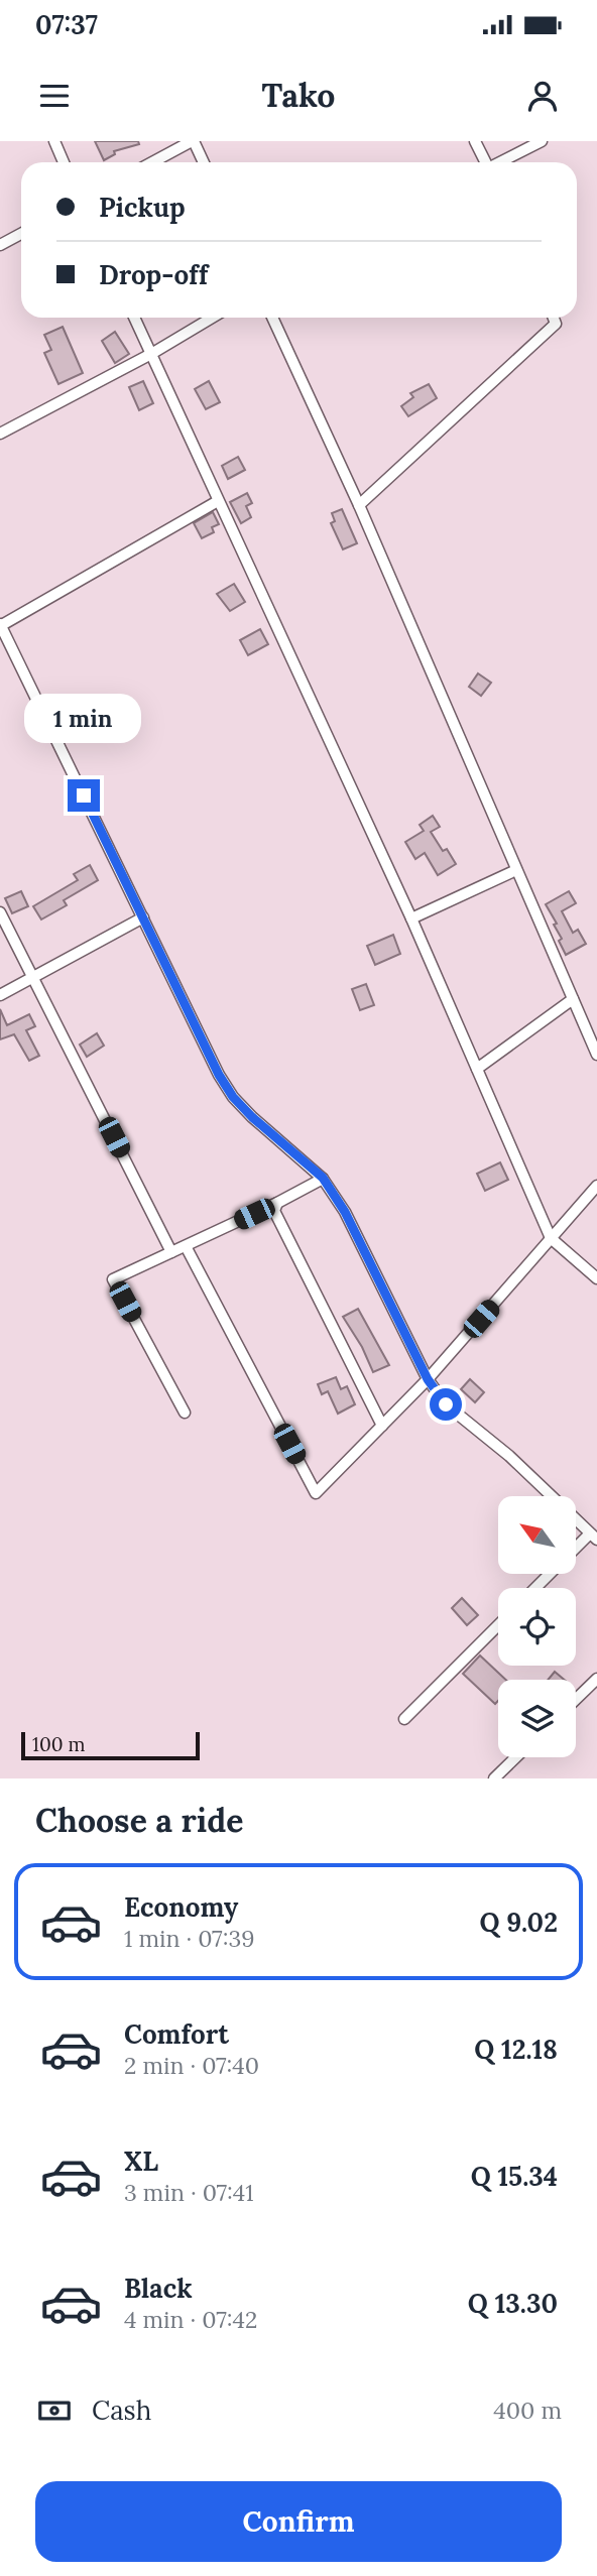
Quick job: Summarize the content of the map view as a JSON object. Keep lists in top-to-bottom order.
{
  "scale_bar": "100 m",
  "north": "top left",
  "page": {
    "status": "07:37",
    "header": "Tako",
    "banner": ["Pickup", "Drop-off"],
    "bubble": "1 min",
    "scale": "100 m",
    "heading": "Choose a ride",
    "list": [
      {
        "name": "Economy",
        "note": "1 min · 07:39",
        "value": "Q 9.02"
      },
      {
        "name": "Comfort",
        "note": "2 min · 07:40",
        "value": "Q 12.18"
      },
      {
        "name": "XL",
        "note": "3 min · 07:41",
        "value": "Q 15.34"
      },
      {
        "name": "Black",
        "note": "4 min · 07:42",
        "value": "Q 13.30"
      }
    ],
    "pay": ["Cash", "400 m"],
    "buttons": "Confirm"
  }
}
